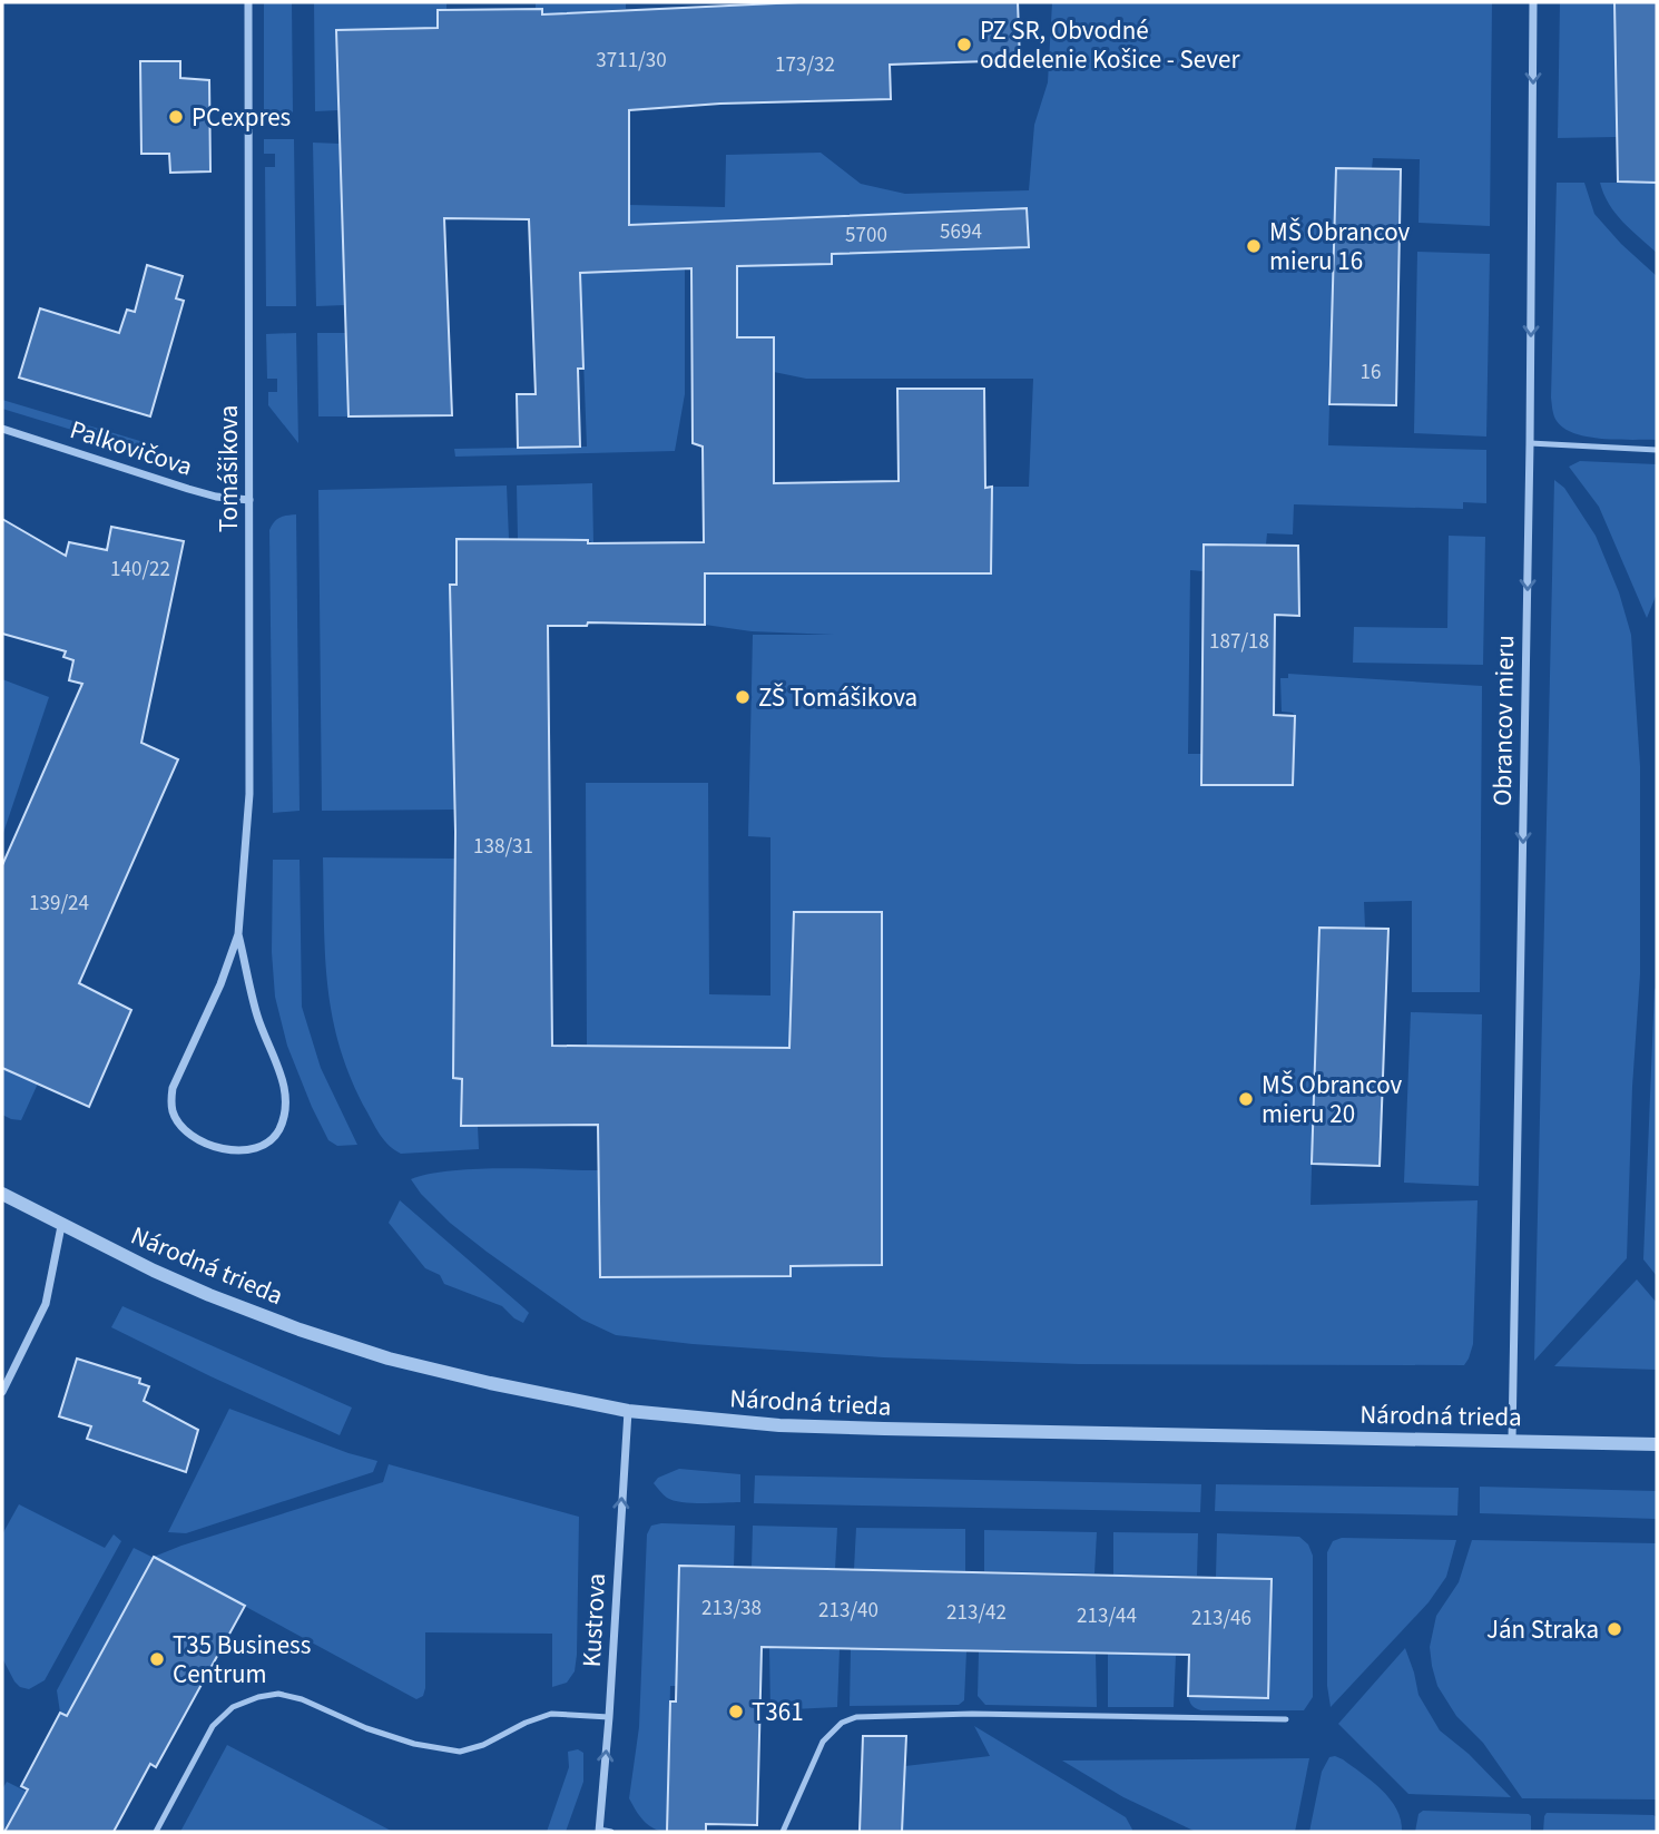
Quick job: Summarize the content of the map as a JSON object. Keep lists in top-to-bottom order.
{
  "streets": {
    "street": [
      "Palkovičova",
      "Tomášikova",
      "Obrancov mieru",
      "Národná trieda",
      "Kustrova"
    ]
  },
  "crossings": [
    ["Palkovičova", "Tomášikova"],
    ["Obrancov mieru", "Národná trieda"],
    ["Národná trieda", "Kustrova"]
  ],
  "one_way": ["Obrancov mieru", "Kustrova"],
  "places": [
    "PZ SR, Obvodné oddelenie Košice - Sever",
    "PCexpres",
    "MŠ Obrancov mieru 16",
    "ZŠ Tomášikova",
    "MŠ Obrancov mieru 20",
    "Ján Straka",
    "T35 Business Centrum",
    "T361"
  ],
  "house_numbers": [
    "3711/30",
    "173/32",
    "5694",
    "5700",
    "16",
    "140/22",
    "187/18",
    "138/31",
    "139/24",
    "213/38",
    "213/40",
    "213/42",
    "213/44",
    "213/46"
  ]
}
